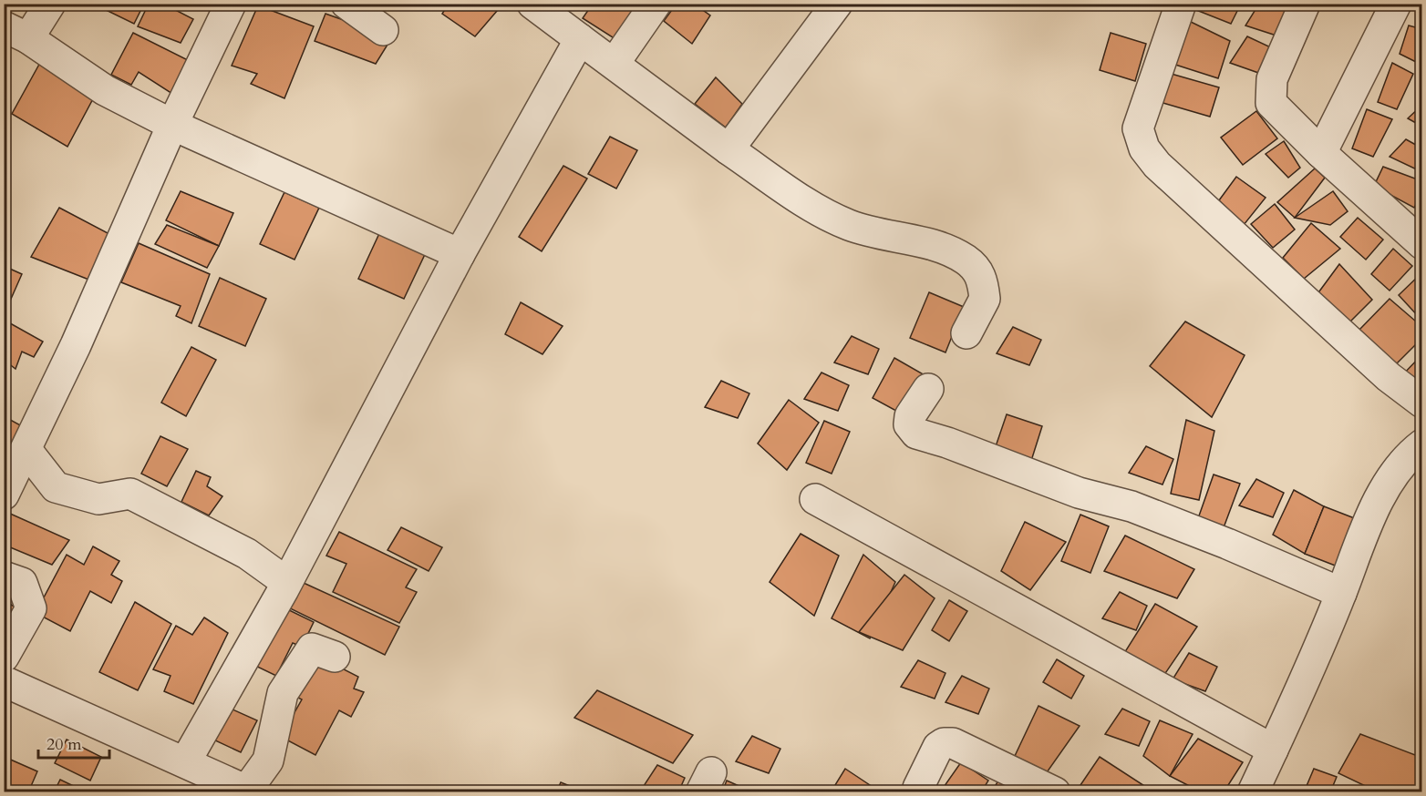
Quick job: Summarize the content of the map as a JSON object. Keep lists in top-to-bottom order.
{
  "scale_bar": "20 m"
}
